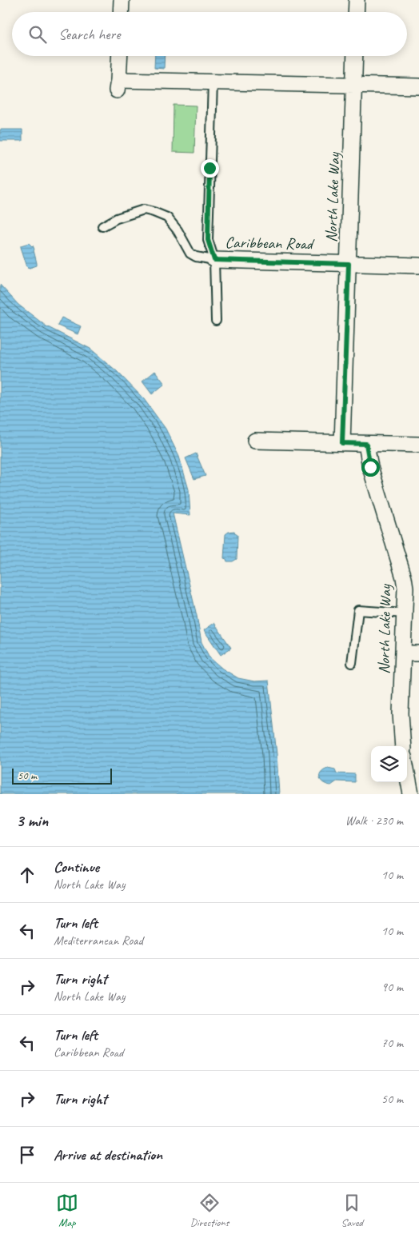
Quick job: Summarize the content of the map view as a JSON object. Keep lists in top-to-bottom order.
{
  "streets": {
    "street": ["North Lake Way", "Caribbean Road"]
  },
  "crossings": [
    ["North Lake Way", "Caribbean Road"]
  ],
  "scale_bar": "50 m",
  "page": {
    "search": "Search here",
    "scale": "50 m",
    "heading": ["3 min", "Walk · 230 m"],
    "list": [
      ["Continue", "North Lake Way", "10 m"],
      ["Turn left", "Mediterranean Road", "10 m"],
      ["Turn right", "North Lake Way", "90 m"],
      ["Turn left", "Caribbean Road", "70 m"],
      ["Turn right", "50 m"],
      "Arrive at destination"
    ],
    "nav": ["Map", "Directions", "Saved"]
  }
}
